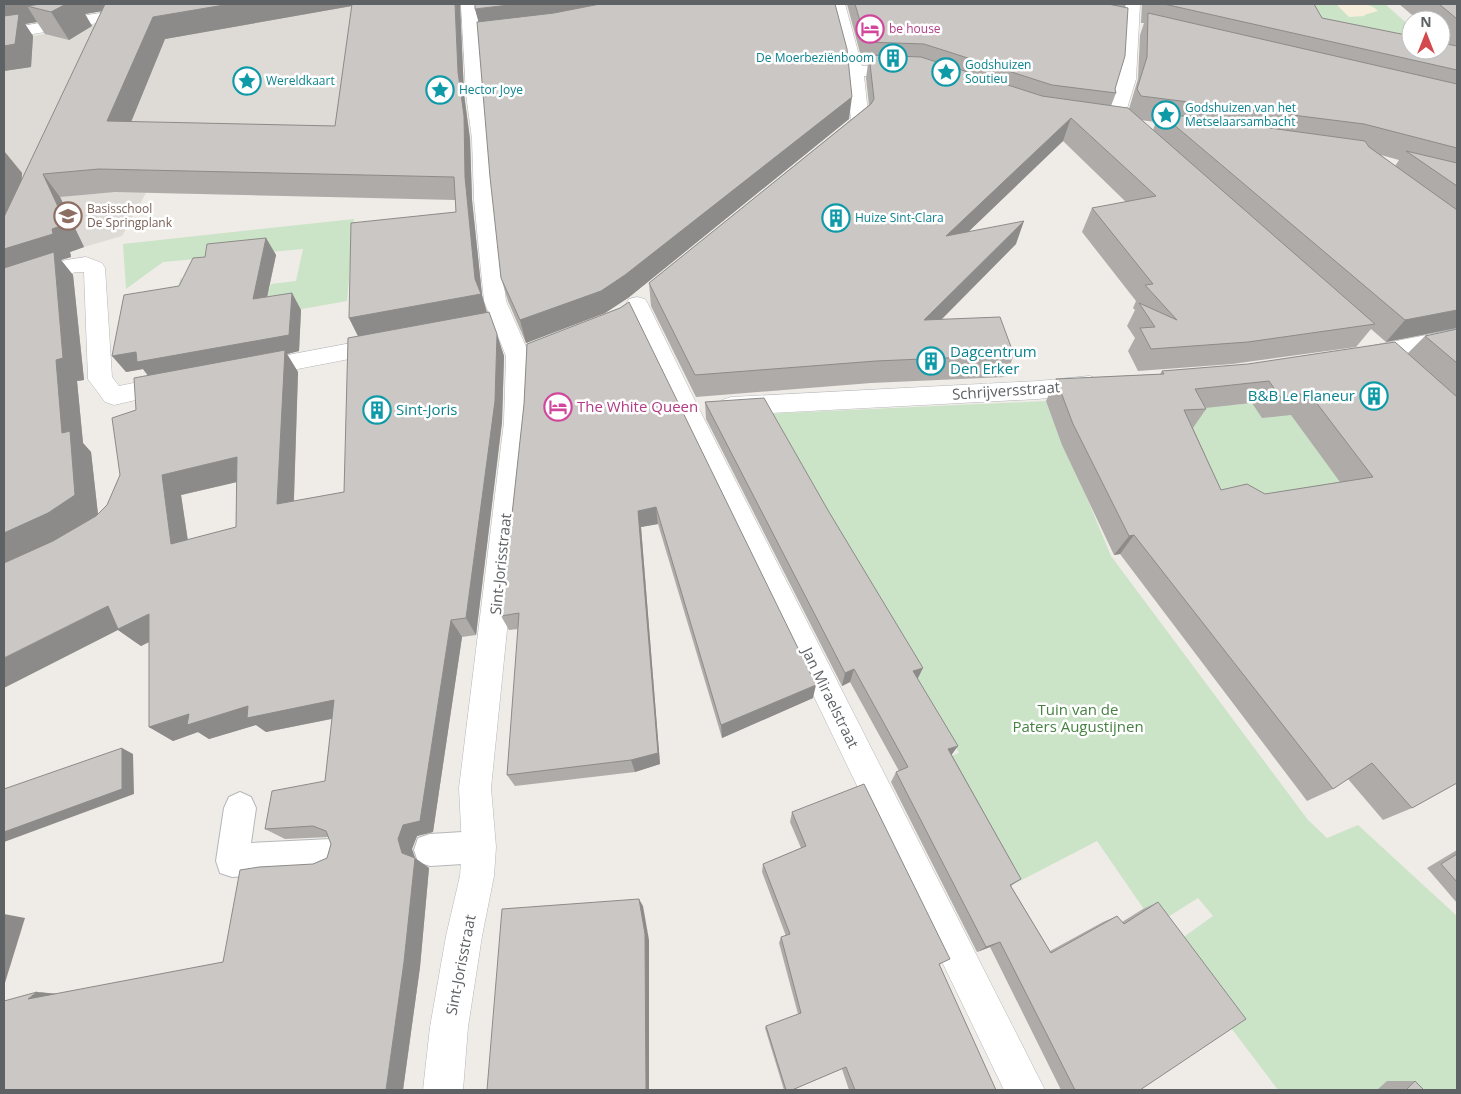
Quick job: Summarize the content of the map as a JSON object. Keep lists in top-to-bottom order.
{
  "streets": {
    "street": ["Schrijversstraat", "Sint-Jorisstraat", "Jan Miraelstraat"]
  },
  "crossings": [
    ["Schrijversstraat", "Jan Miraelstraat"]
  ],
  "parks": ["Tuin van de Paters Augustijnen"],
  "places": {
    "hotel": ["be house", "The White Queen"],
    "building": [
      "De Moerbeziënboom",
      "Huize Sint-Clara",
      "Dagcentrum Den Erker",
      "B&B Le Flaneur",
      "Sint-Joris"
    ],
    "place": [
      "Godshuizen Soutieu",
      "Wereldkaart",
      "Hector Joye",
      "Godshuizen van het Metselaarsambacht"
    ],
    "school or university": ["Basisschool De Springplank"]
  },
  "north": "top"
}
